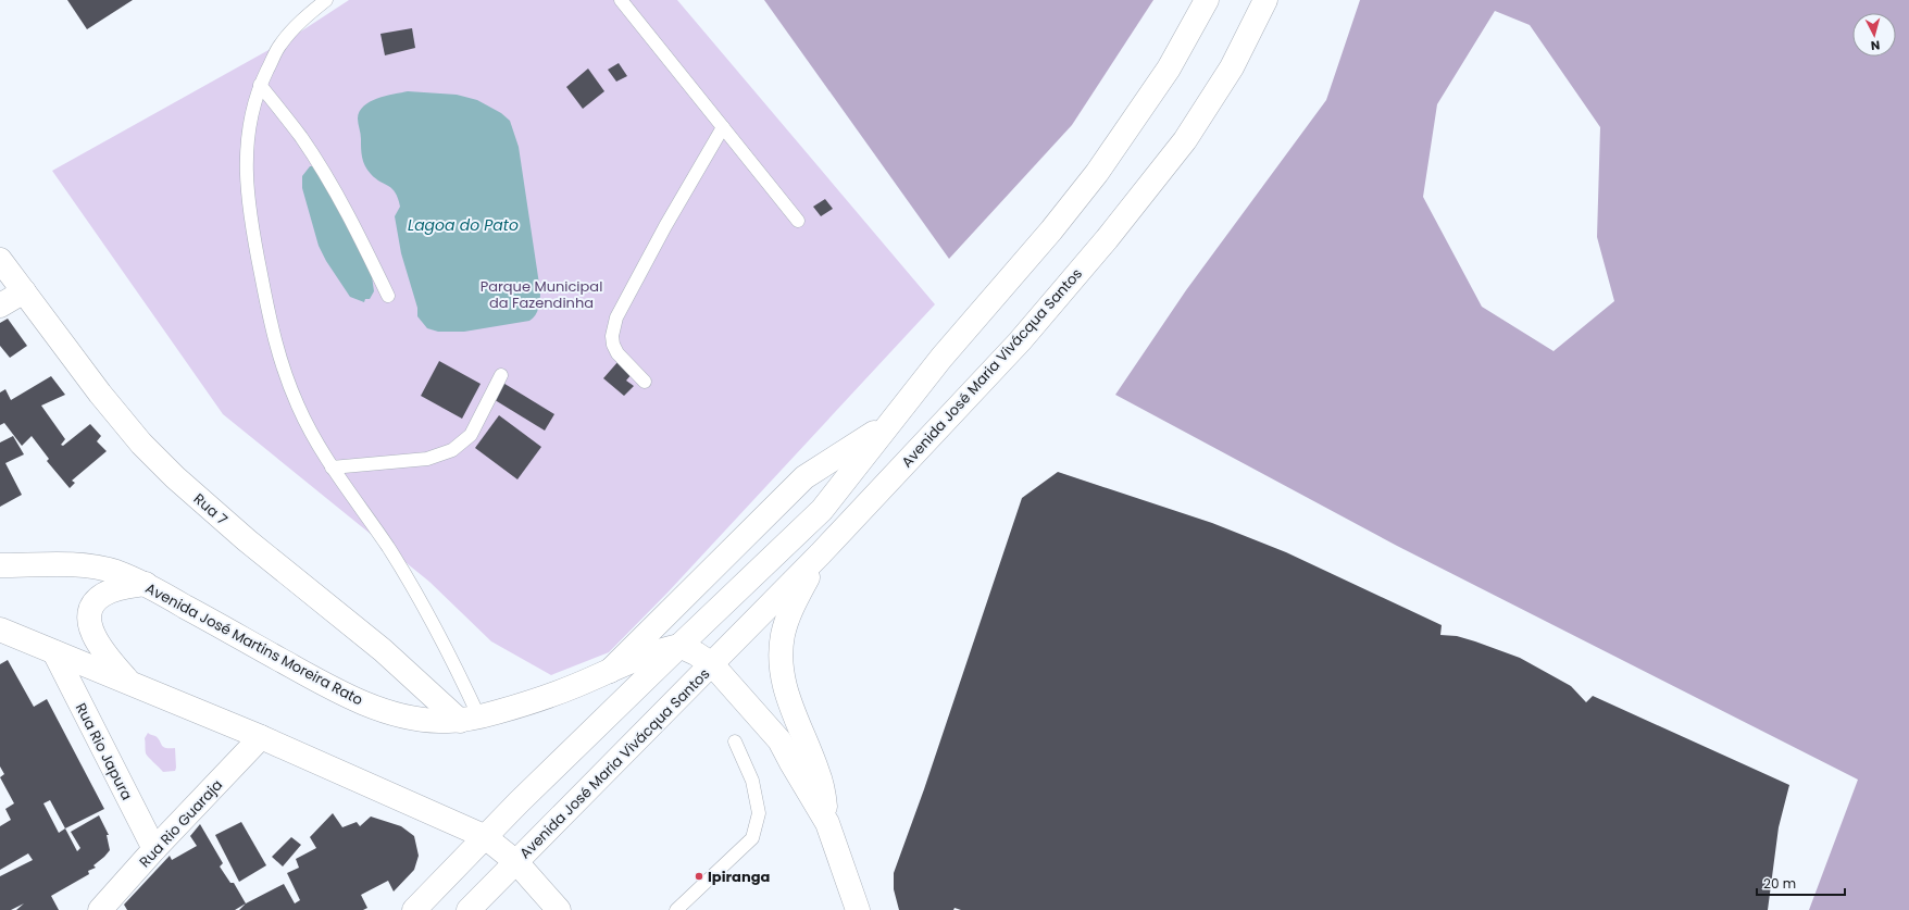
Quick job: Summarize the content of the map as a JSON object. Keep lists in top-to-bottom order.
{
  "streets": {
    "main road": [
      "Avenida José Maria Vivácqua Santos",
      "Rua 7",
      "Avenida José Martins Moreira Rato",
      "Rua Rio Japura",
      "Rua Rio Guaraja"
    ]
  },
  "crossings": [
    ["Avenida José Maria Vivácqua Santos", "Avenida José Martins Moreira Rato"],
    ["Rua 7", "Avenida José Martins Moreira Rato"],
    ["Rua Rio Japura", "Rua Rio Guaraja"]
  ],
  "water": ["Lagoa do Pato"],
  "parks": ["Parque Municipal da Fazendinha"],
  "places": ["Ipiranga"],
  "scale_bar": "20 m",
  "north": "bottom"
}
